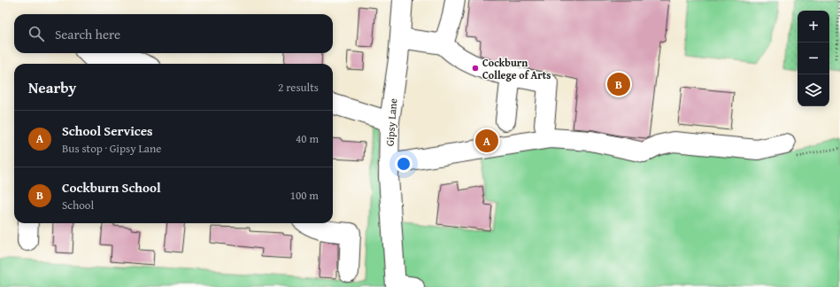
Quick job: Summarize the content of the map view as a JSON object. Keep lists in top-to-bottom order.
{
  "streets": {
    "street": ["Gipsy Lane"]
  },
  "places": ["Cockburn College of Arts"],
  "page": {
    "map_buttons": ["+", "−"],
    "search": "Search here",
    "heading": ["Nearby", "2 results"],
    "pins": ["B", "A"],
    "list": [
      {
        "mark": "A",
        "name": "School Services",
        "note": "Bus stop · Gipsy Lane",
        "value": "40 m"
      },
      {
        "mark": "B",
        "name": "Cockburn School",
        "note": "School",
        "value": "100 m"
      }
    ]
  }
}
